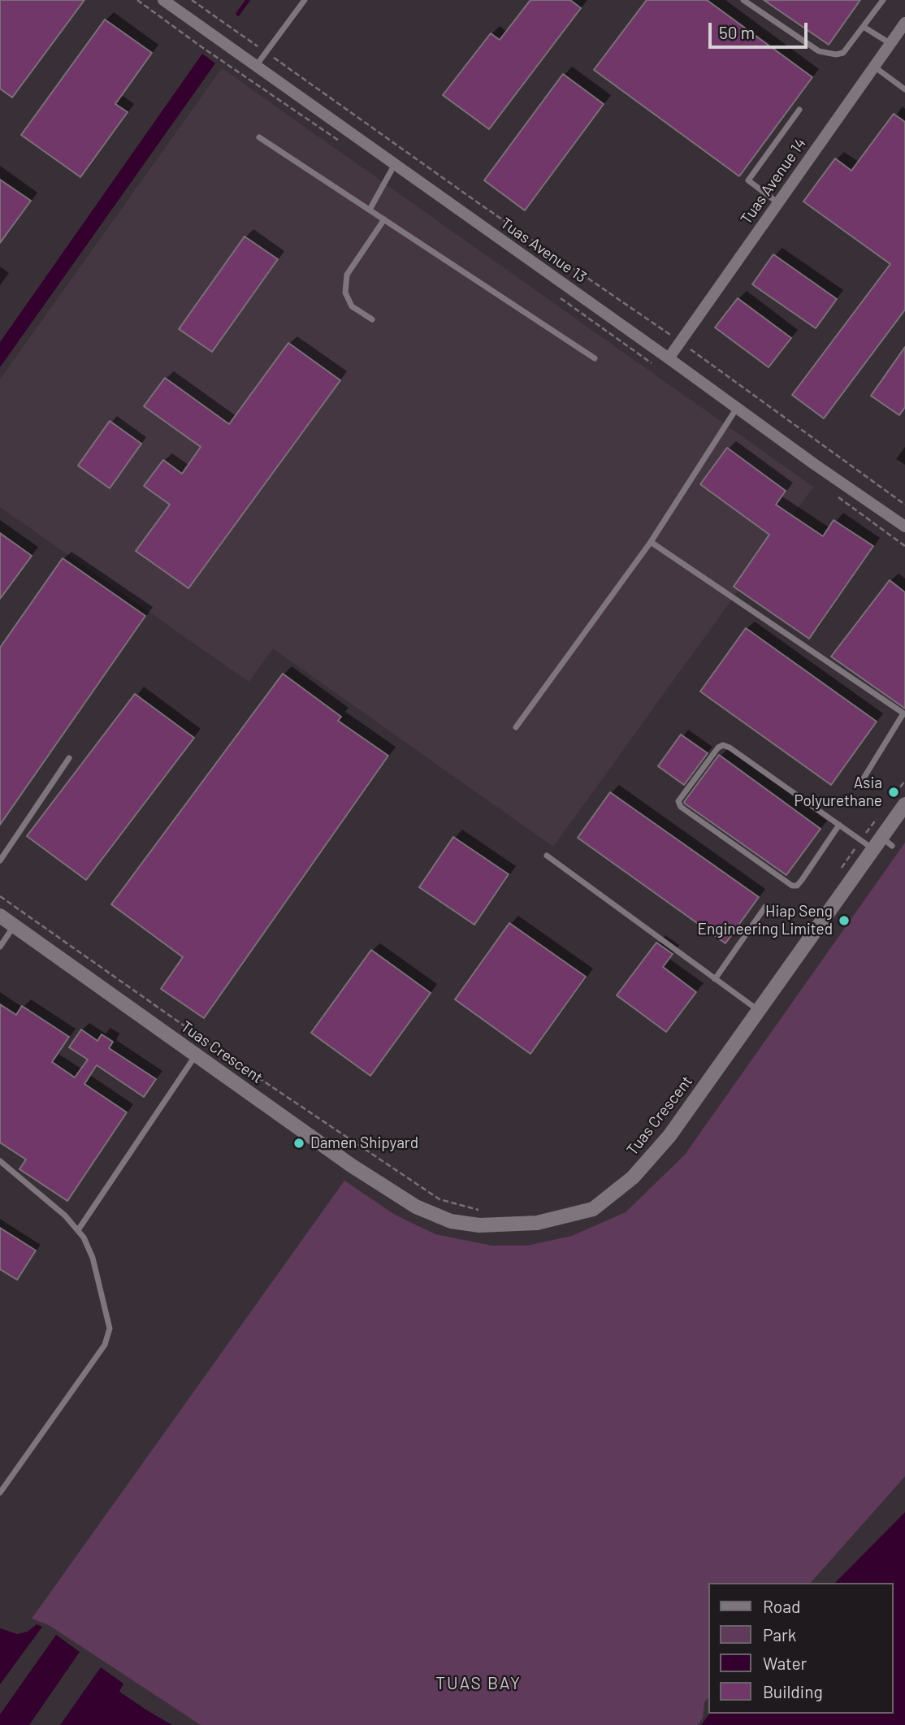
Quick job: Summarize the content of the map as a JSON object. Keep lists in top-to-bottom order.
{
  "streets": {
    "street": ["Tuas Avenue 14", "Tuas Avenue 13", "Tuas Crescent"]
  },
  "crossings": [
    ["Tuas Avenue 14", "Tuas Avenue 13"]
  ],
  "districts": ["TUAS BAY"],
  "places": ["Asia Polyurethane", "Hiap Seng Engineering Limited", "Damen Shipyard"],
  "legend": [
    "Road",
    "Park",
    "Water",
    "Building"
  ],
  "scale_bar": "50 m"
}
